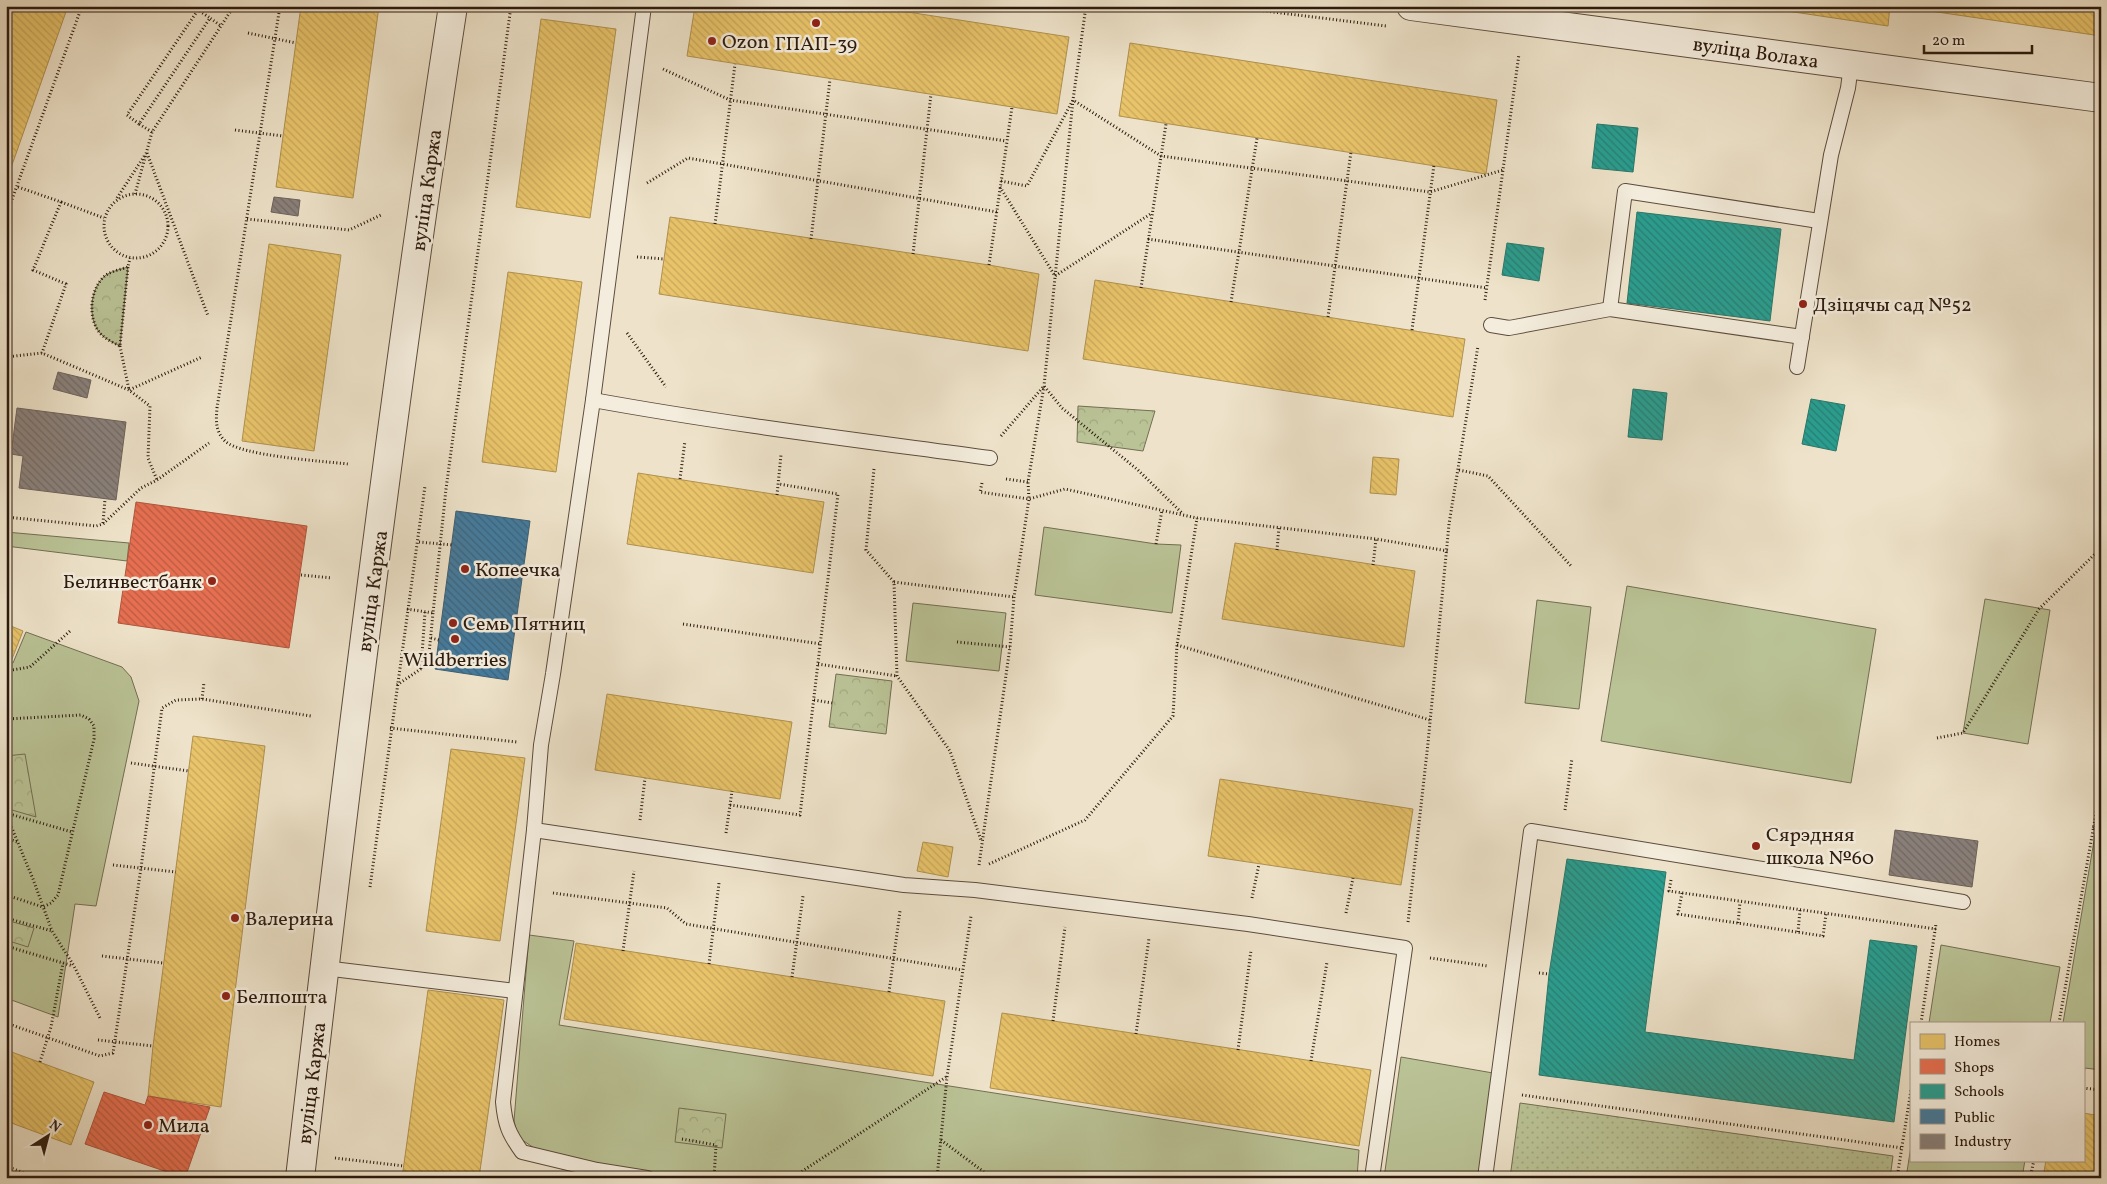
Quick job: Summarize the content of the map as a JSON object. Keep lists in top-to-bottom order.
{
  "streets": {
    "street": ["вуліца Волаха", "вуліца Каржа"]
  },
  "places": [
    "ГПАП-39",
    "Ozon",
    "Дзіцячы сад №52",
    "Копеечка",
    "Белинвестбанк",
    "Семь Пятниц",
    "Wildberries",
    "Сярэдняя школа №60",
    "Валерина",
    "Белпошта",
    "Мила"
  ],
  "legend": [
    "Homes",
    "Shops",
    "Schools",
    "Public",
    "Industry"
  ],
  "scale_bar": "20 m",
  "north": "top right"
}
